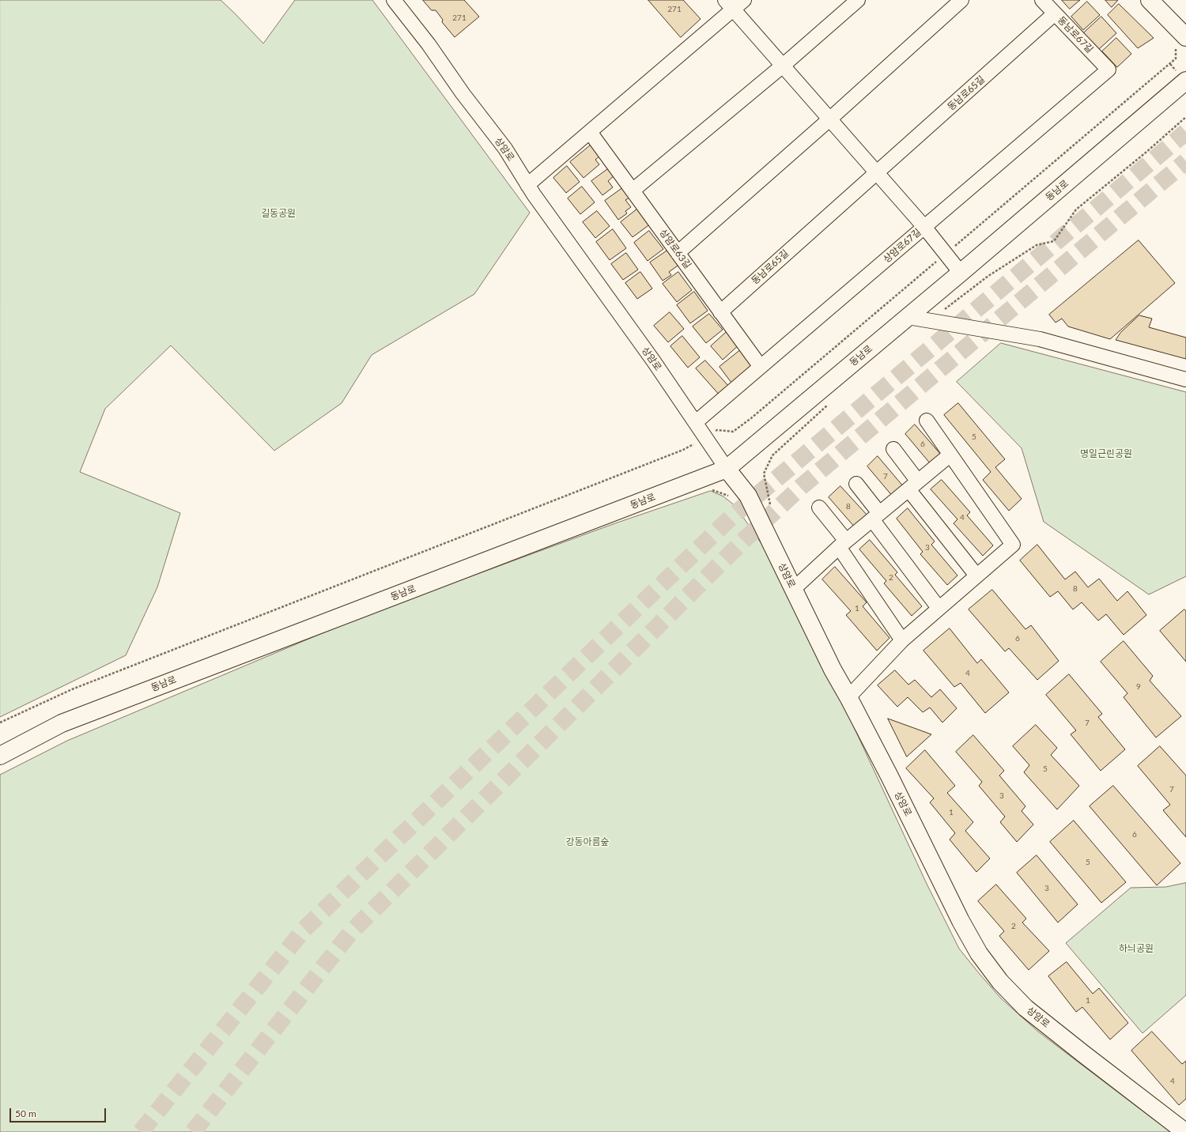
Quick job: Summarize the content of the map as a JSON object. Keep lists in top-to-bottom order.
{
  "streets": {
    "main road": ["상암로", "동남로"],
    "street": [
      "동남로67길",
      "동남로65길",
      "상암로67길",
      "상암로63길"
    ]
  },
  "crossings": [
    ["동남로67길", "동남로65길"],
    ["동남로67길", "상암로67길"],
    ["동남로65길", "상암로63길"],
    ["상암로", "동남로"],
    ["상암로", "상암로67길"],
    ["상암로67길", "상암로63길"]
  ],
  "parks": [
    "길동공원",
    "명일근린공원",
    "강동아름숲",
    "하늬공원"
  ],
  "house_numbers": [
    "271",
    "271",
    "5",
    "6",
    "7",
    "8",
    "4",
    "3",
    "2",
    "8",
    "1",
    "6",
    "4",
    "9",
    "7",
    "5",
    "7",
    "3",
    "1",
    "6",
    "5",
    "3",
    "2",
    "1",
    "4"
  ],
  "scale_bar": "50 m"
}
